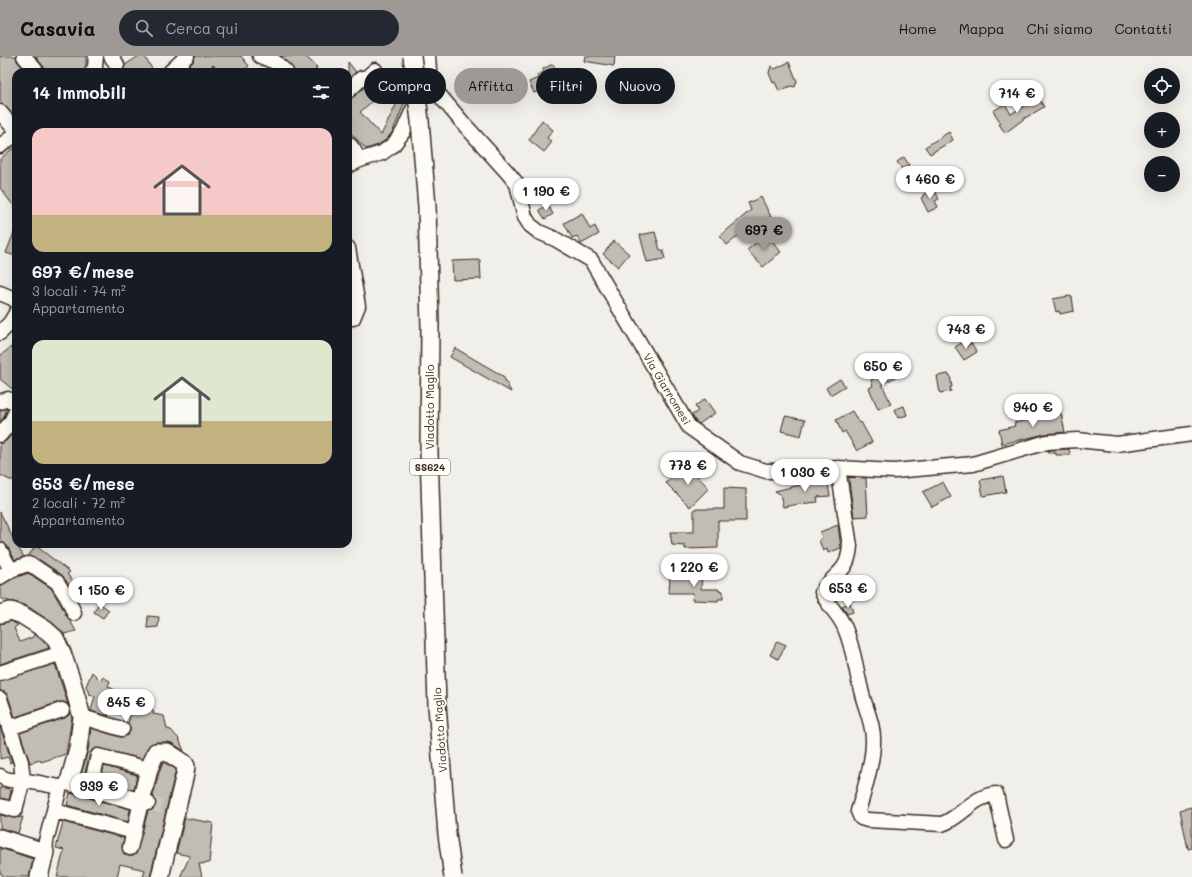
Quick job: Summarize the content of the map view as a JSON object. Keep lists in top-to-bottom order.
{
  "streets": {
    "main road": ["Viadotto Maglio", "SS624"],
    "street": ["Via Giarromesi"]
  },
  "page": {
    "header": "Casavia",
    "search": "Cerca qui",
    "nav": [
      "Home",
      "Mappa",
      "Chi siamo",
      "Contatti"
    ],
    "map_buttons": ["+", "−"],
    "chip": [
      "Compra",
      "Affitta",
      "Filtri",
      "Nuovo"
    ],
    "heading": "14 immobili",
    "price": [
      "714 €",
      "1 460 €",
      "1 190 €",
      "697 €",
      "743 €",
      "650 €",
      "940 €",
      "778 €",
      "1 030 €",
      "1 220 €",
      "653 €",
      "1 150 €",
      "845 €",
      "939 €"
    ],
    "list": [
      {
        "name": "697 €/mese",
        "note": "3 locali · 74 m² · Appartamento"
      },
      {
        "name": "653 €/mese",
        "note": "2 locali · 72 m² · Appartamento"
      }
    ]
  }
}
